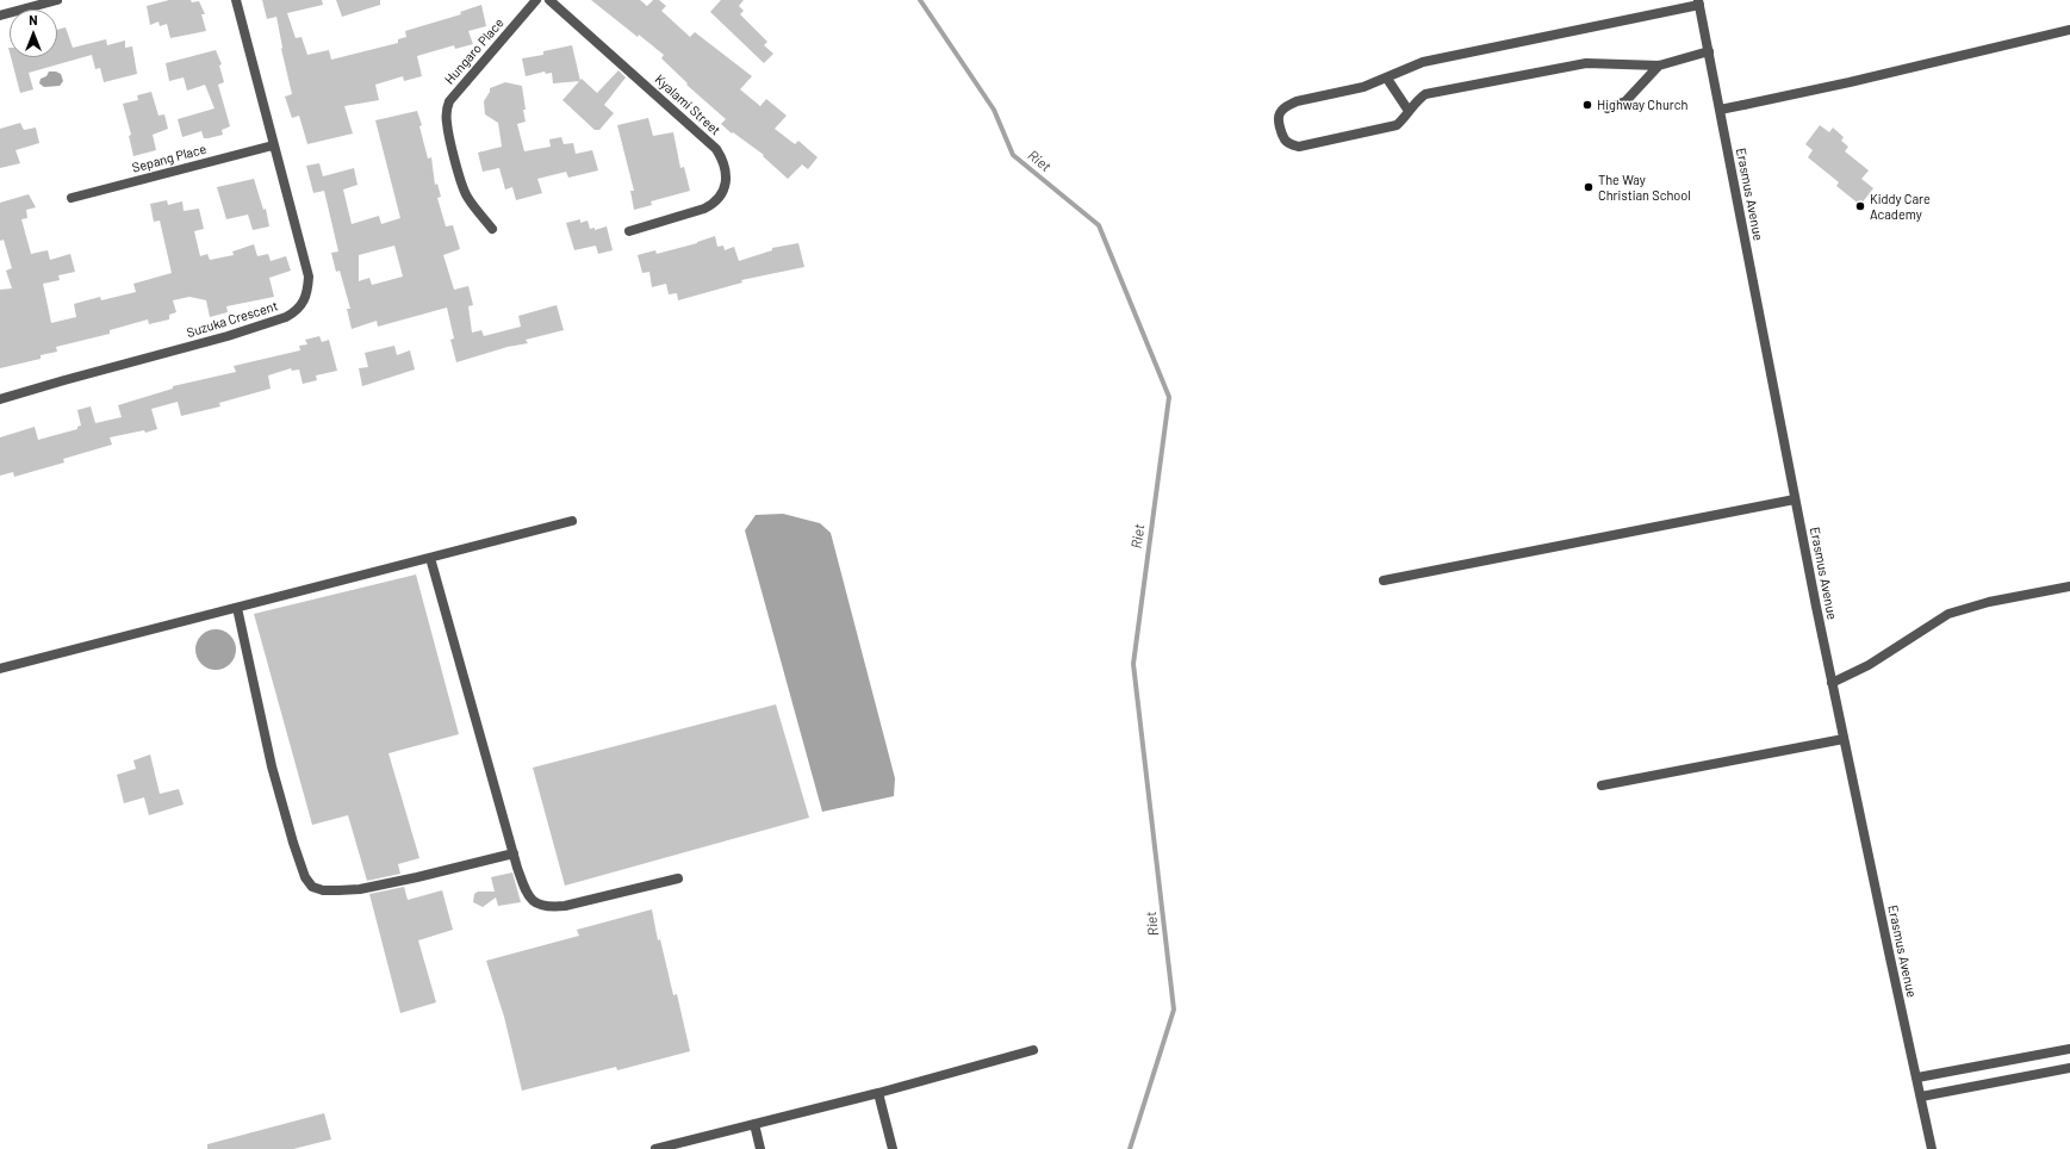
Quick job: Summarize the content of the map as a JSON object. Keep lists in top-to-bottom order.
{
  "streets": {
    "street": [
      "Hungaro Place",
      "Kyalami Street",
      "Sepang Place",
      "Erasmus Avenue",
      "Suzuka Crescent"
    ]
  },
  "crossings": [
    ["Sepang Place", "Suzuka Crescent"]
  ],
  "water": ["Riet"],
  "places": ["Highway Church", "The Way Christian School", "Kiddy Care Academy"],
  "north": "top"
}
